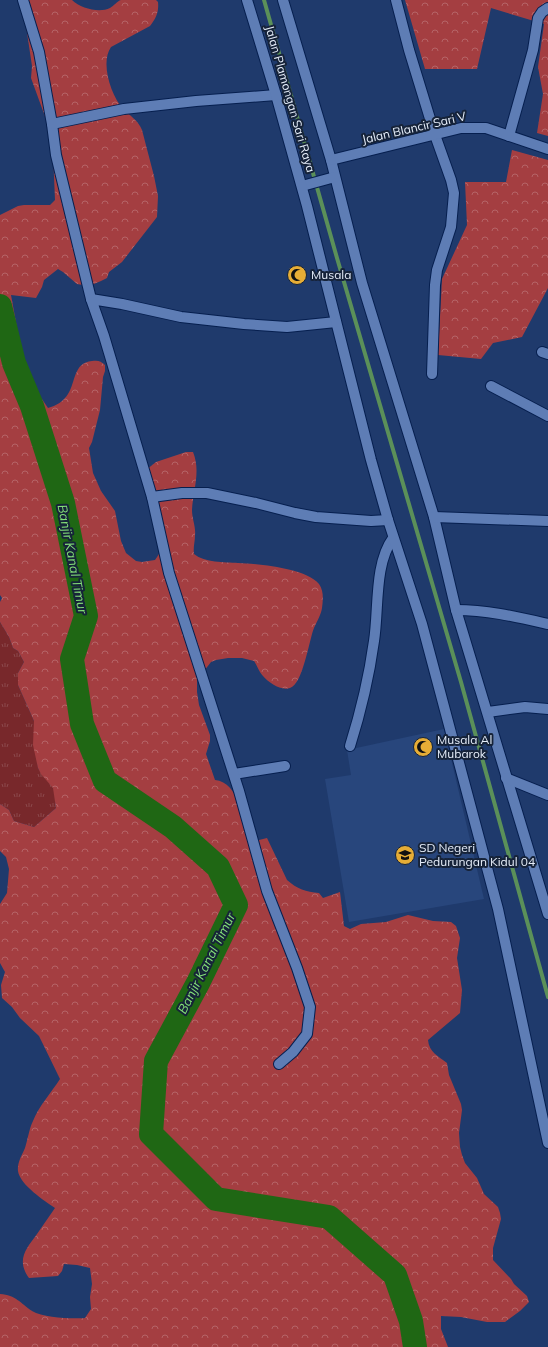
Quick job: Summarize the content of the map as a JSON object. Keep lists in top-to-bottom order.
{
  "streets": {
    "street": ["Jalan Plamongan Sari Raya", "Jalan Blancir Sari V"]
  },
  "water": ["Banjir Kanal Timur"],
  "places": {
    "mosque": ["Musala", "Musala Al Mubarok"],
    "school or university": ["SD Negeri Pedurungan Kidul 04"]
  }
}
